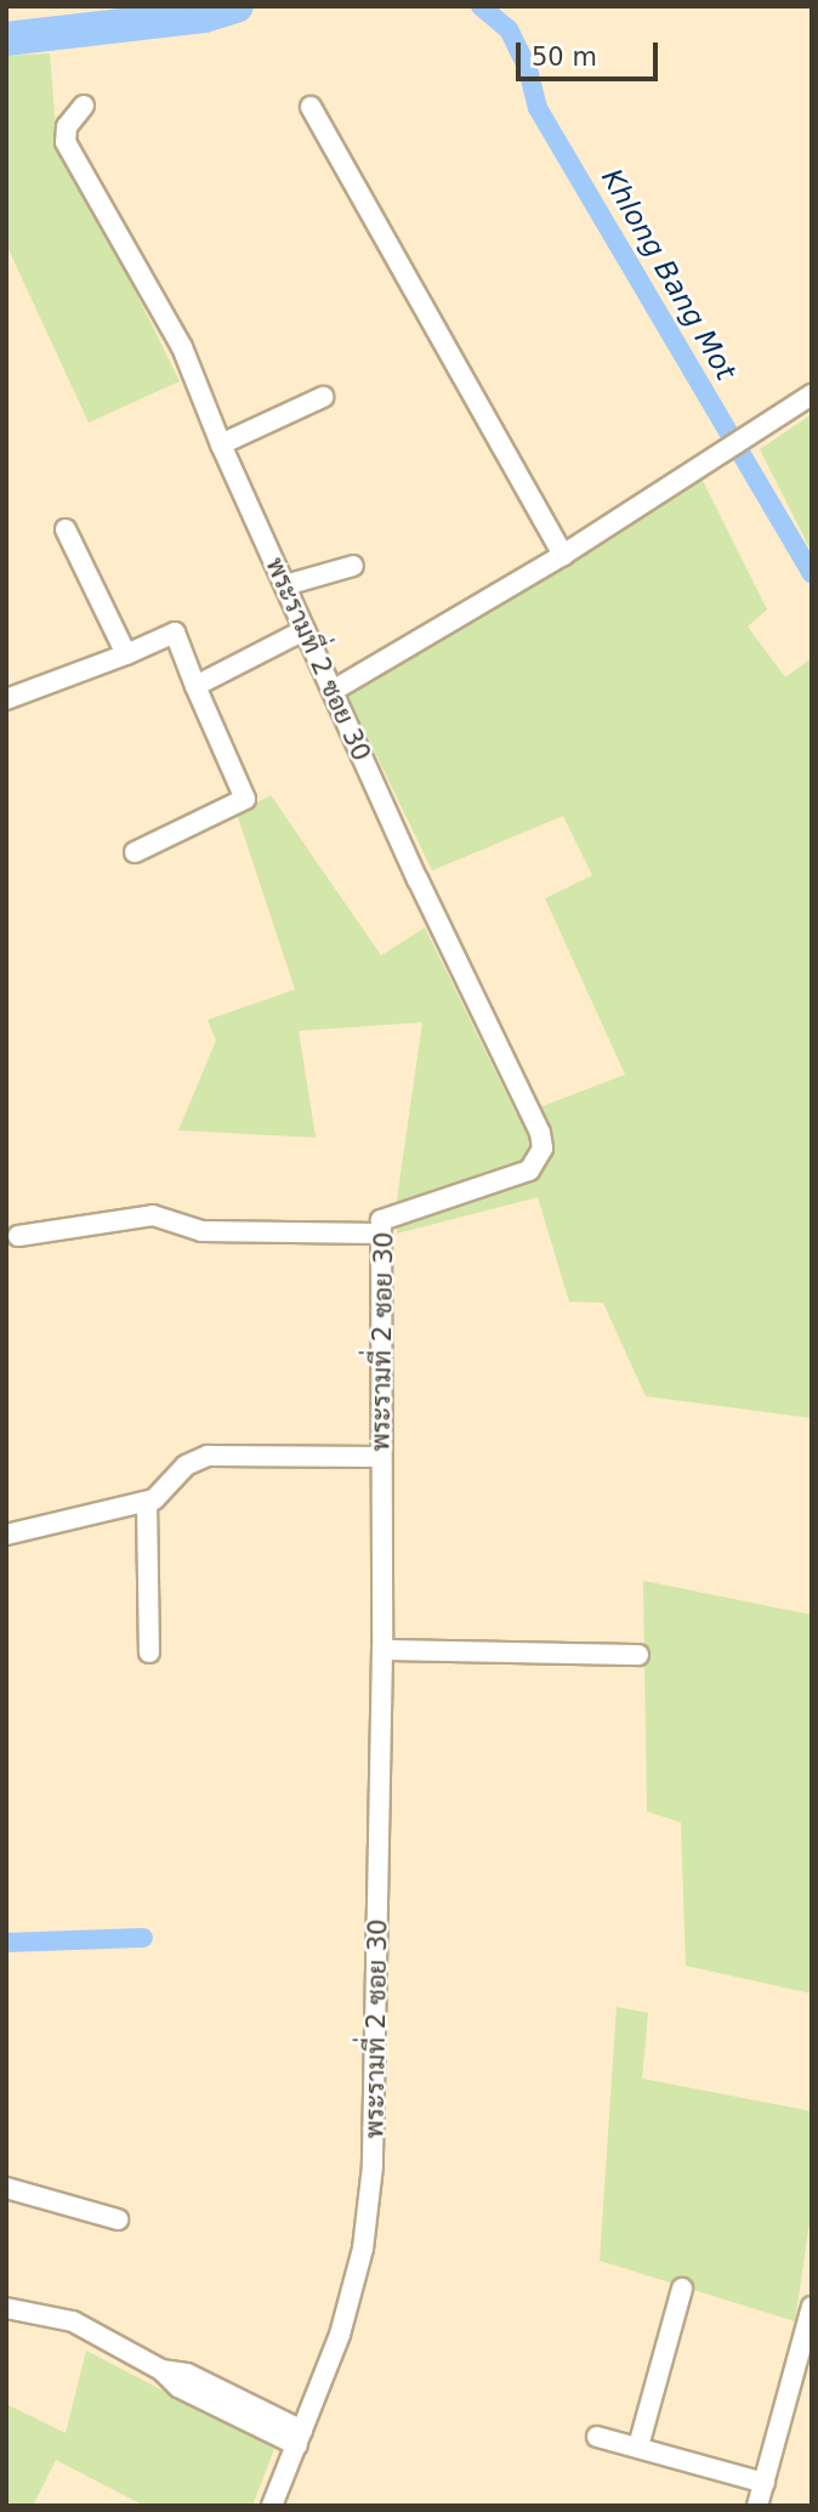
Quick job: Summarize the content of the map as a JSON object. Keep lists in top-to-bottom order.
{
  "streets": {
    "street": ["พระรามที่ 2 ซอย 30"]
  },
  "water": ["Khlong Bang Mot"],
  "scale_bar": "50 m"
}
